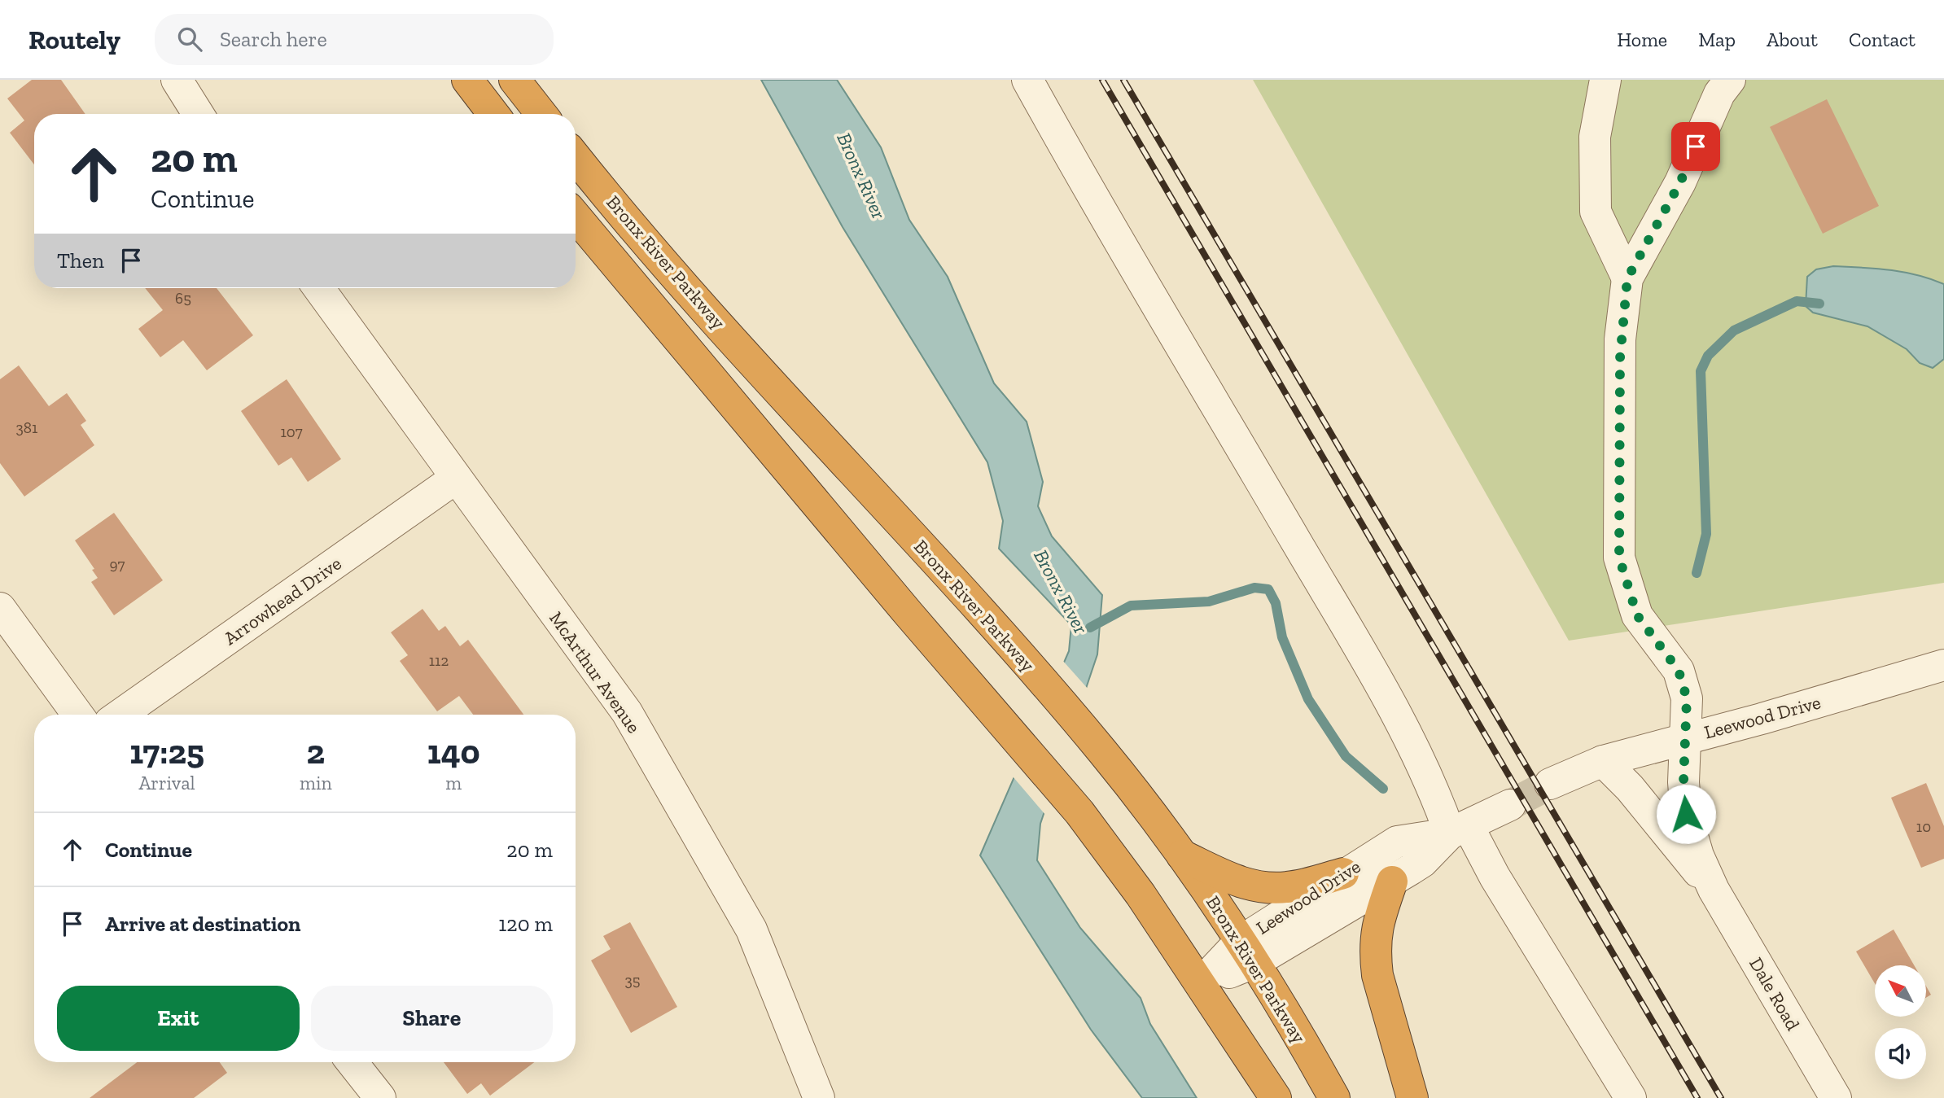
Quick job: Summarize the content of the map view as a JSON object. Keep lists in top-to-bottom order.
{
  "streets": {
    "highway": ["Bronx River Parkway"],
    "street": [
      "Arrowhead Drive",
      "McArthur Avenue",
      "Leewood Drive",
      "Dale Road"
    ]
  },
  "crossings": [
    ["Bronx River Parkway", "Leewood Drive"],
    ["Arrowhead Drive", "McArthur Avenue"],
    ["Leewood Drive", "Dale Road"]
  ],
  "water": ["Bronx River"],
  "house_numbers": [
    "65",
    "381",
    "107",
    "97",
    "112",
    "10",
    "35"
  ],
  "north": "top left",
  "page": {
    "header": "Routely",
    "search": "Search here",
    "nav": [
      "Home",
      "Map",
      "About",
      "Contact"
    ],
    "turn": ["20 m", "Continue"],
    "then": "Then",
    "eta": [
      "17:25",
      "Arrival",
      "2",
      "min",
      "140",
      "m"
    ],
    "list": [
      {
        "name": "Continue",
        "value": "20 m"
      },
      {
        "name": "Arrive at destination",
        "value": "120 m"
      }
    ],
    "buttons": ["Exit", "Share"]
  }
}
